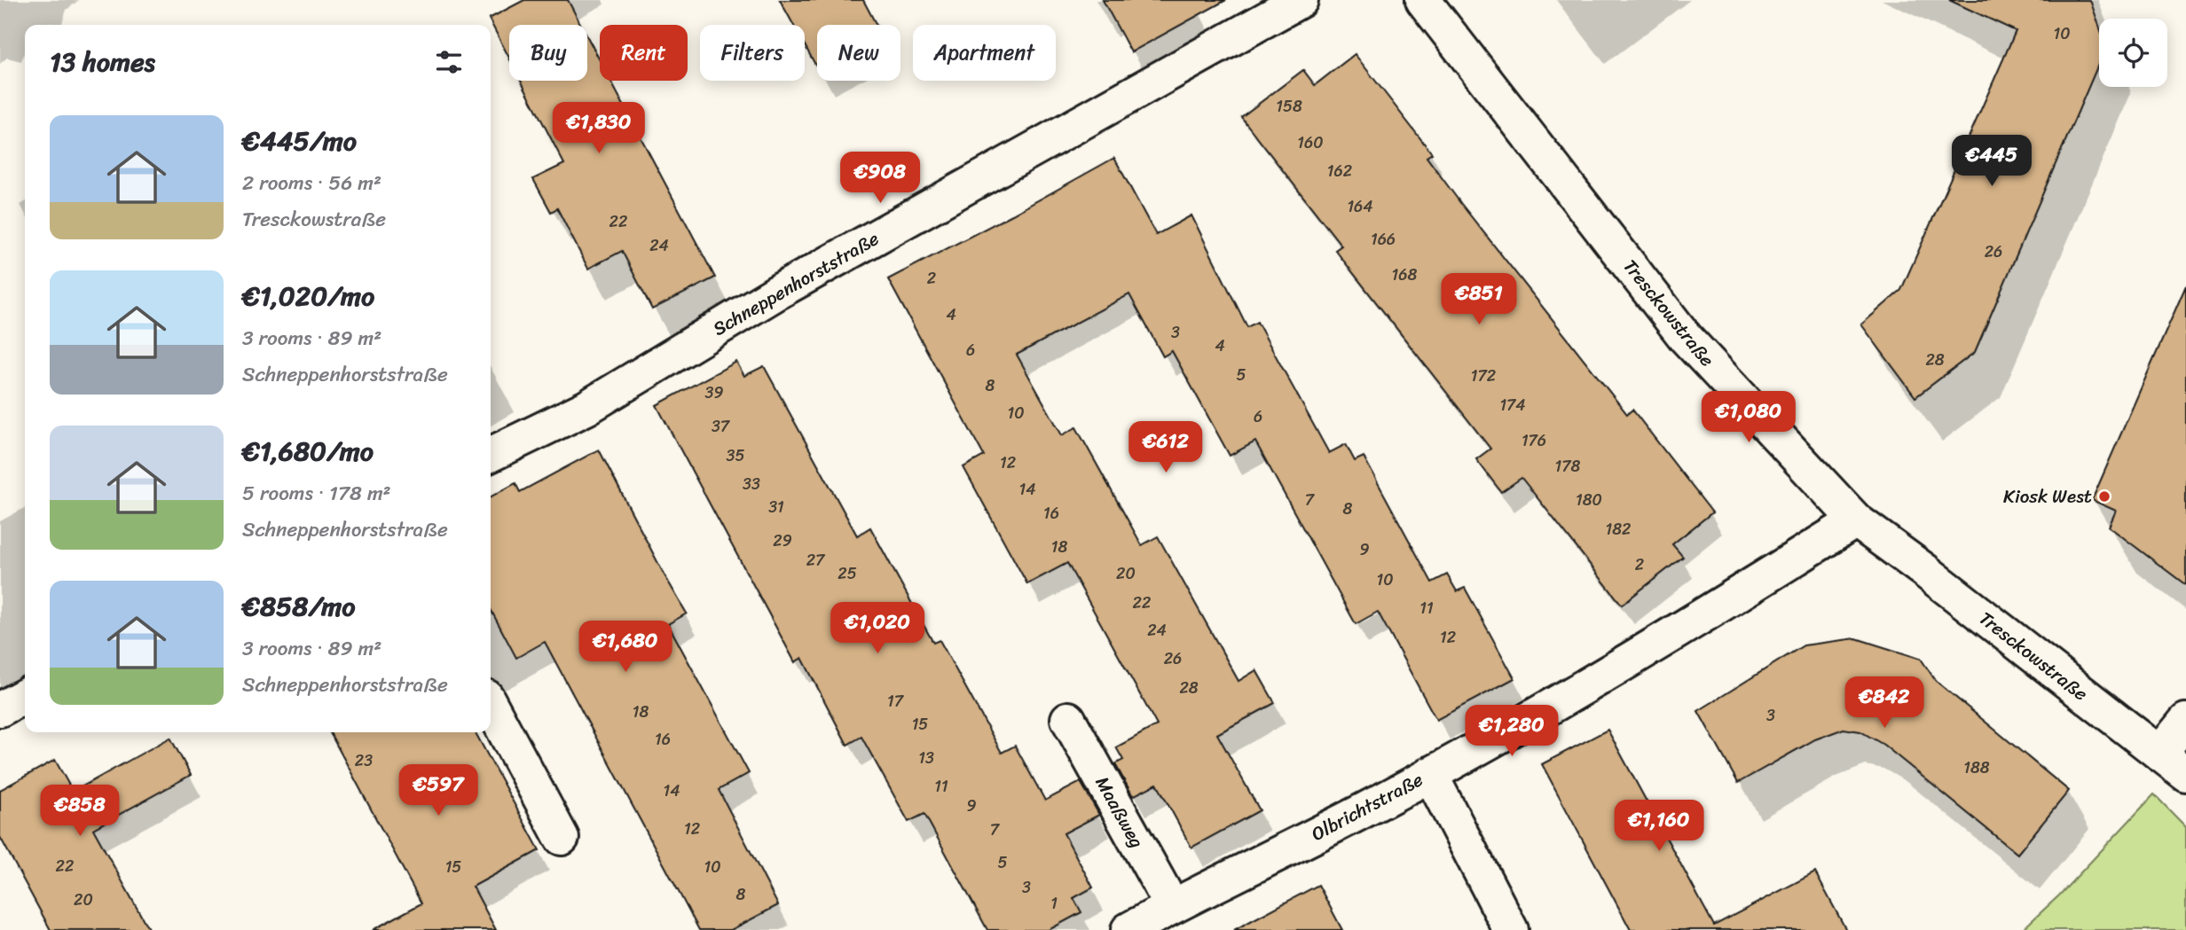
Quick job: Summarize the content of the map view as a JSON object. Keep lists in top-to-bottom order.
{
  "streets": {
    "street": [
      "Schneppenhorststraße",
      "Tresckowstraße",
      "Olbrichtstraße",
      "Maaßweg"
    ]
  },
  "crossings": [
    ["Tresckowstraße", "Olbrichtstraße"],
    ["Olbrichtstraße", "Maaßweg"]
  ],
  "places": ["Kiosk West"],
  "house_numbers": [
    "10",
    "158",
    "160",
    "162",
    "164",
    "22",
    "166",
    "24",
    "26",
    "168",
    "2",
    "4",
    "3",
    "4",
    "6",
    "28",
    "5",
    "172",
    "8",
    "39",
    "174",
    "10",
    "6",
    "37",
    "176",
    "35",
    "12",
    "178",
    "33",
    "14",
    "7",
    "180",
    "31",
    "8",
    "16",
    "182",
    "29",
    "18",
    "9",
    "27",
    "2",
    "25",
    "20",
    "10",
    "22",
    "11",
    "24",
    "12",
    "26",
    "28",
    "17",
    "18",
    "3",
    "15",
    "16",
    "13",
    "23",
    "188",
    "11",
    "14",
    "9",
    "12",
    "7",
    "5",
    "22",
    "15",
    "10",
    "3",
    "8",
    "20",
    "1"
  ],
  "page": {
    "chip": [
      "Buy",
      "Rent",
      "Filters",
      "New",
      "Apartment"
    ],
    "heading": "13 homes",
    "list": [
      {
        "name": "€445/mo",
        "note": "2 rooms · 56 m² · Tresckowstraße"
      },
      {
        "name": "€1,020/mo",
        "note": "3 rooms · 89 m² · Schneppenhorststraße"
      },
      {
        "name": "€1,680/mo",
        "note": "5 rooms · 178 m² · Schneppenhorststraße"
      },
      {
        "name": "€858/mo",
        "note": "3 rooms · 89 m² · Schneppenhorststraße"
      }
    ],
    "price": [
      "€1,830",
      "€445",
      "€908",
      "€851",
      "€1,080",
      "€612",
      "€1,020",
      "€1,680",
      "€842",
      "€1,280",
      "€597",
      "€858",
      "€1,160"
    ]
  }
}
